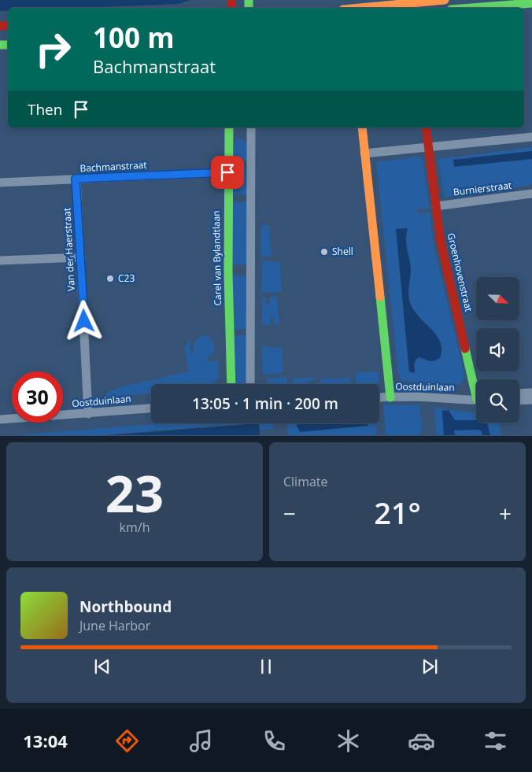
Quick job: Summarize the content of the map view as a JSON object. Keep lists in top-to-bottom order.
{
  "streets": {
    "street": [
      "Bachmanstraat",
      "Burnierstraat",
      "Van der Haerstraat",
      "Carel van Bylandtlaan",
      "Groenhovenstraat",
      "Oostduinlaan"
    ]
  },
  "crossings": [
    ["Bachmanstraat", "Van der Haerstraat"],
    ["Bachmanstraat", "Carel van Bylandtlaan"],
    ["Burnierstraat", "Groenhovenstraat"],
    ["Van der Haerstraat", "Oostduinlaan"]
  ],
  "places": ["Shell", "C23"],
  "north": "bottom right",
  "page": {
    "turn": ["100 m", "Bachmanstraat"],
    "then": "Then",
    "limit": "30",
    "trip": "13:05 · 1 min · 200 m",
    "tile": [
      ["23", "km/h"],
      "Climate"
    ],
    "heat": ["−", "21°", "+"],
    "song": ["Northbound", "June Harbor"],
    "tabs": "13:04"
  }
}
